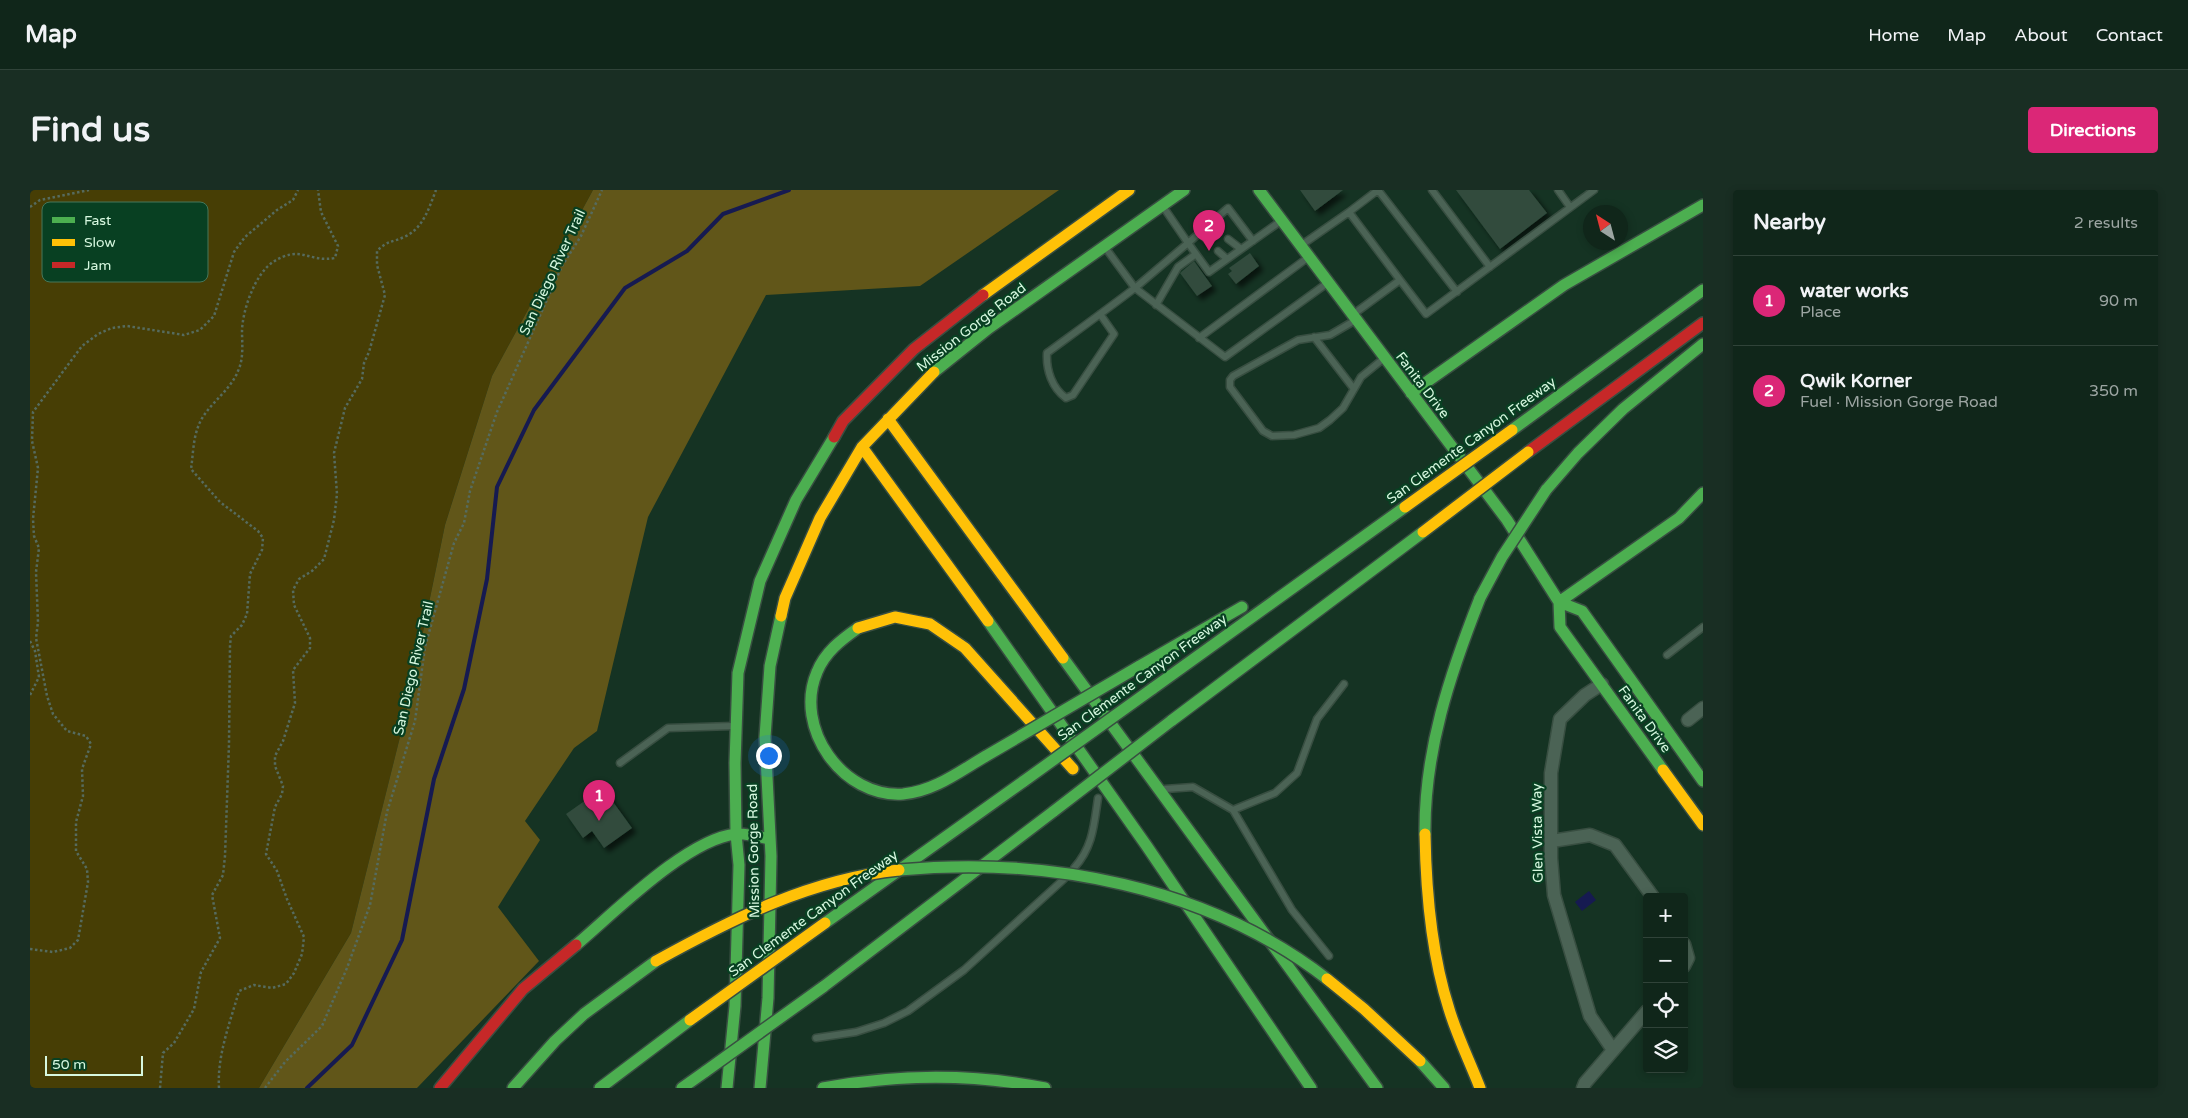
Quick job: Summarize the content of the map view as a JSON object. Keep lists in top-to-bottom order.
{
  "streets": {
    "main road": ["Mission Gorge Road", "Fanita Drive", "San Clemente Canyon Freeway"],
    "street": ["Glen Vista Way"],
    "path": ["San Diego River Trail"]
  },
  "crossings": [
    ["Fanita Drive", "Glen Vista Way"]
  ],
  "legend": ["Fast", "Slow", "Jam"],
  "scale_bar": "50 m",
  "north": "top left",
  "page": {
    "header": "Map",
    "nav": [
      "Home",
      "Map",
      "About",
      "Contact"
    ],
    "buttons": "Directions",
    "title": "Find us",
    "heading": ["Nearby", "2 results"],
    "pins": ["2", "1"],
    "list": [
      {
        "mark": "1",
        "name": "water works",
        "note": "Place",
        "value": "90 m"
      },
      {
        "mark": "2",
        "name": "Qwik Korner",
        "note": "Fuel · Mission Gorge Road",
        "value": "350 m"
      }
    ],
    "map_buttons": ["+", "−"],
    "scale": "50 m"
  }
}
